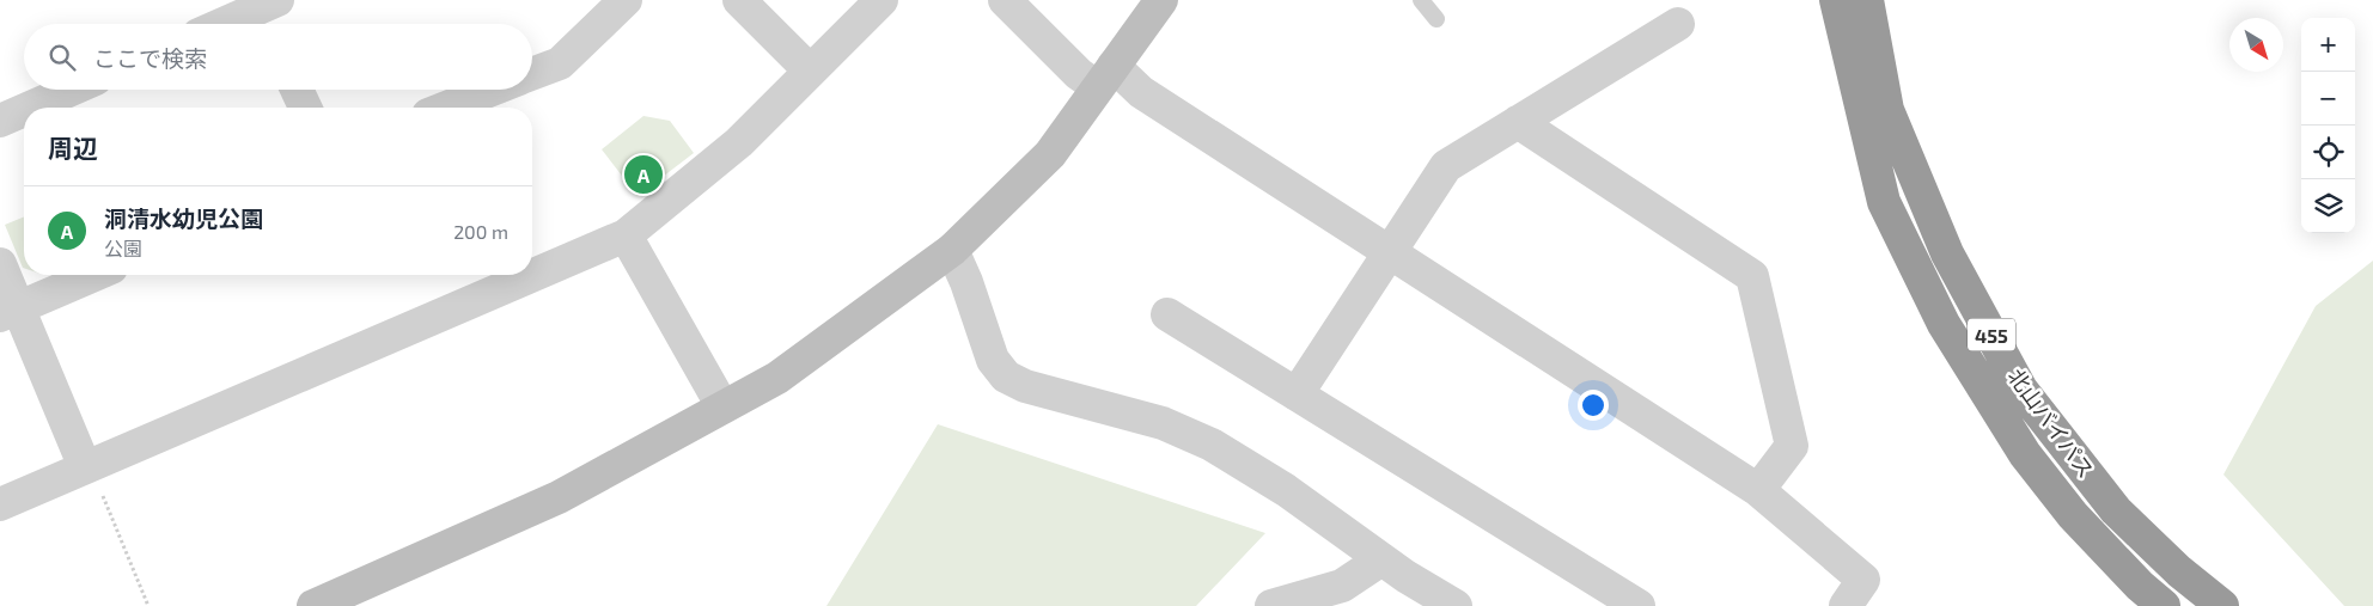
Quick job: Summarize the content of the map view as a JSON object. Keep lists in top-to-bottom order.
{
  "streets": {
    "highway": ["455", "北山バイパス"]
  },
  "north": "bottom right",
  "page": {
    "map_buttons": ["+", "−"],
    "search": "ここで検索",
    "heading": "周辺",
    "pins": "A",
    "list": [
      {
        "mark": "A",
        "name": "洞清水幼児公園",
        "note": "公園",
        "value": "200 m"
      }
    ]
  }
}
